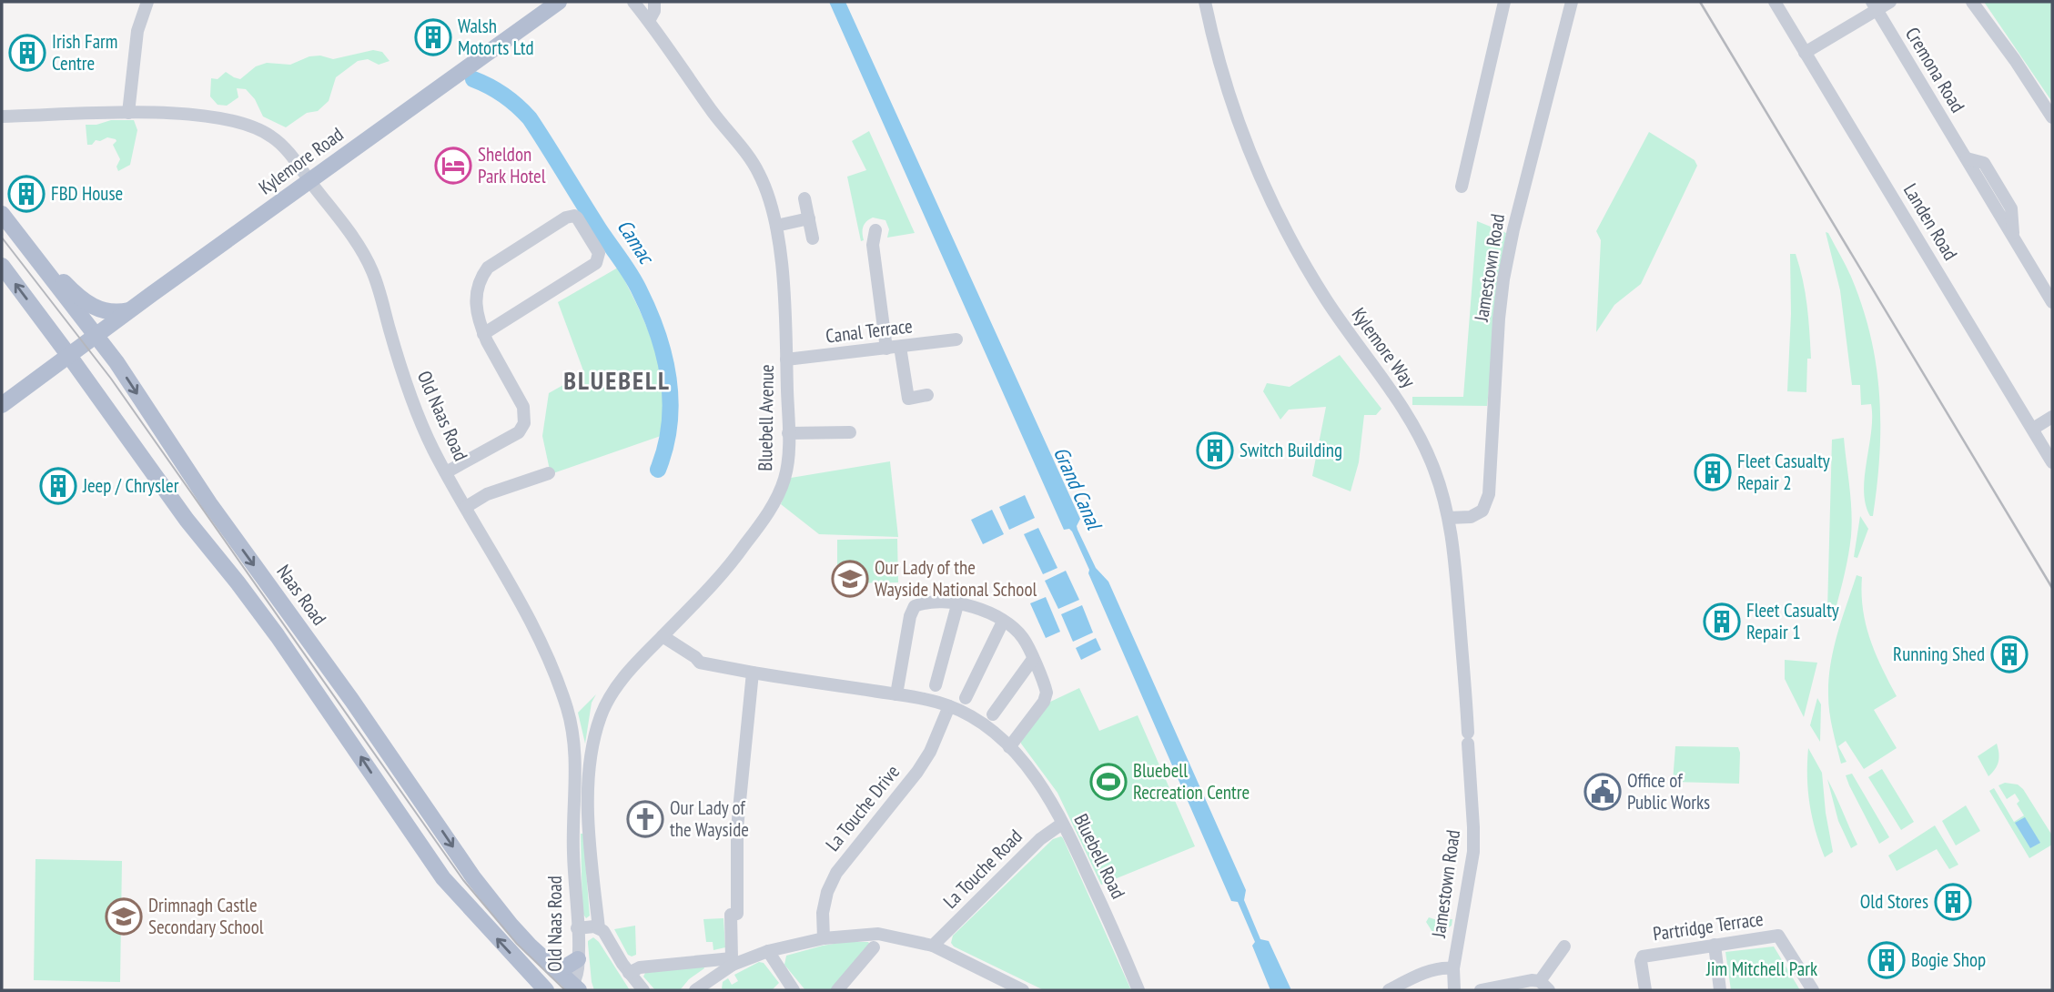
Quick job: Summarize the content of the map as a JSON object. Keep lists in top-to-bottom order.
{
  "streets": {
    "main road": ["Kylemore Road", "Naas Road"],
    "street": [
      "Cremona Road",
      "Landen Road",
      "Jamestown Road",
      "Canal Terrace",
      "Kylemore Way",
      "Old Naas Road",
      "Bluebell Avenue",
      "La Touche Drive",
      "Bluebell Road",
      "La Touche Road",
      "Partridge Terrace"
    ]
  },
  "crossings": [
    ["Kylemore Road", "Old Naas Road"],
    ["Kylemore Road", "Naas Road"],
    ["Jamestown Road", "Kylemore Way"],
    ["Canal Terrace", "Bluebell Avenue"],
    ["Old Naas Road", "Naas Road"],
    ["Bluebell Avenue", "Bluebell Road"],
    ["La Touche Drive", "Bluebell Road"],
    ["Bluebell Road", "La Touche Road"]
  ],
  "districts": ["BLUEBELL"],
  "water": ["Camac", "Grand Canal"],
  "parks": ["Jim Mitchell Park"],
  "places": {
    "building": [
      "Walsh Motorts Ltd",
      "Irish Farm Centre",
      "FBD House",
      "Switch Building",
      "Fleet Casualty Repair 2",
      "Jeep / Chrysler",
      "Fleet Casualty Repair 1",
      "Running Shed",
      "Old Stores",
      "Bogie Shop"
    ],
    "hotel": ["Sheldon Park Hotel"],
    "school or university": ["Our Lady of the Wayside National School", "Drimnagh Castle Secondary School"],
    "sports": ["Bluebell Recreation Centre"],
    "public building": ["Office of Public Works"],
    "church": ["Our Lady of the Wayside"]
  }
}
